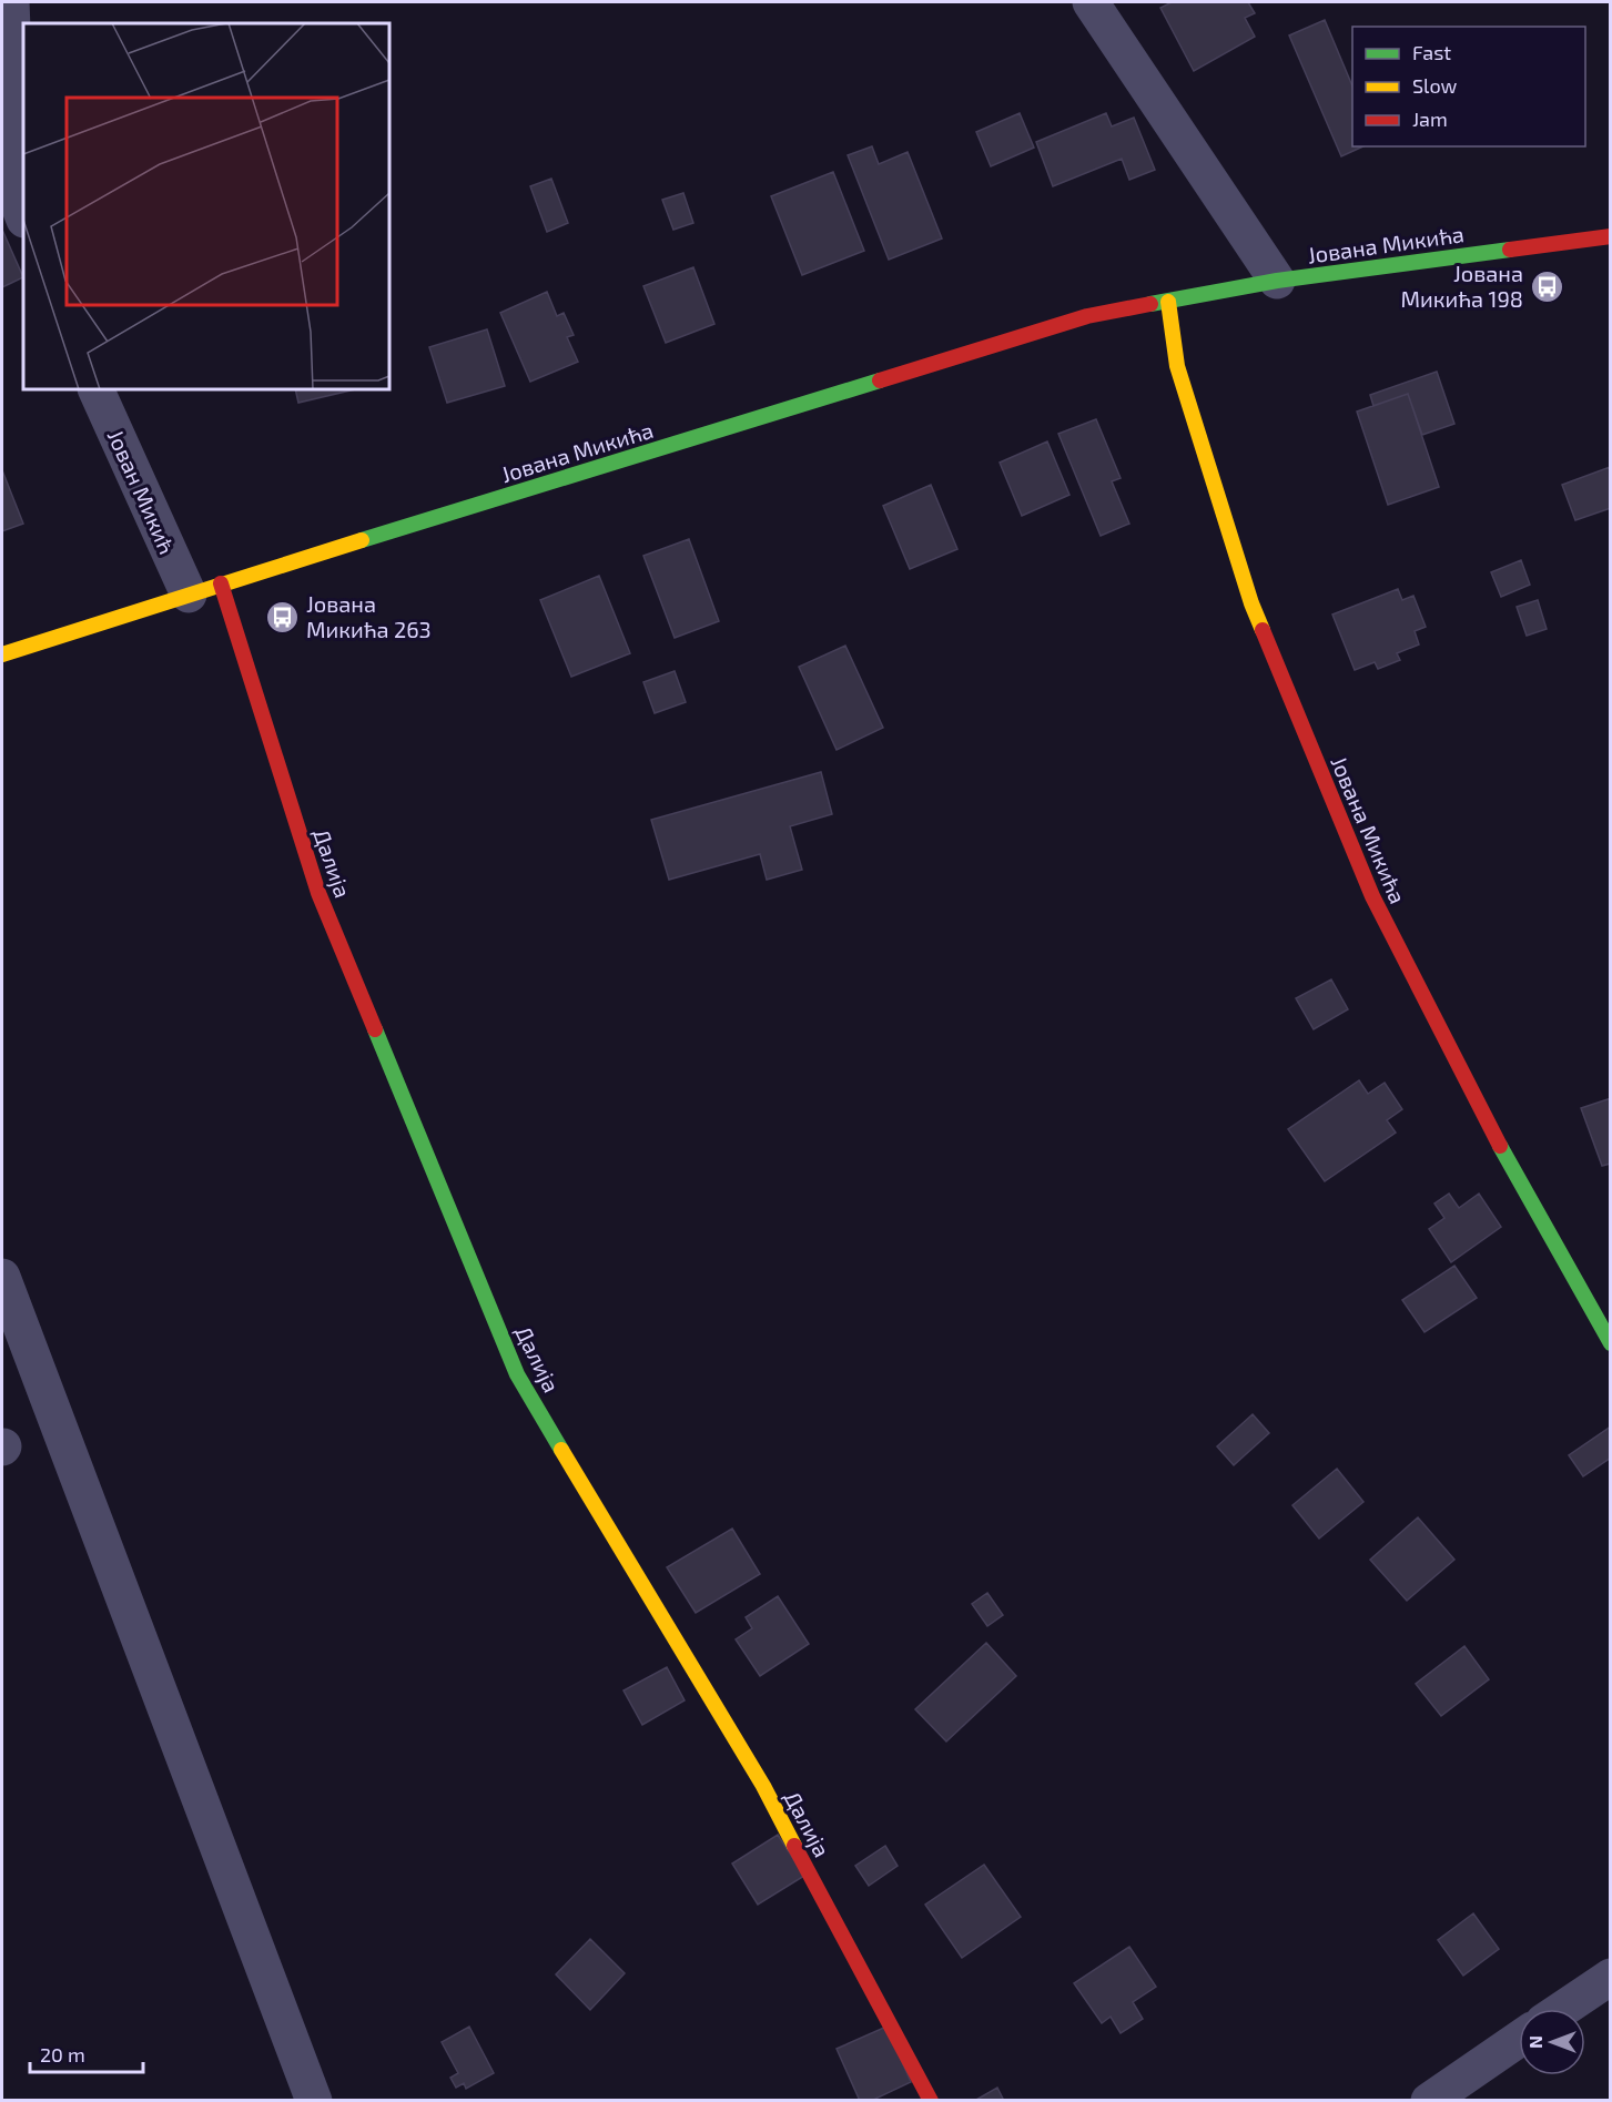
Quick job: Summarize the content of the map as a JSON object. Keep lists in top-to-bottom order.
{
  "streets": {
    "street": ["Јована Микића", "Јован Микић", "Далија"]
  },
  "crossings": [
    ["Јована Микића", "Јован Микић"],
    ["Јована Микића", "Далија"],
    ["Јован Микић", "Далија"]
  ],
  "places": {
    "bus stop": ["Јована Микића 198", "Јована Микића 263"]
  },
  "legend": ["Fast", "Slow", "Jam"],
  "scale_bar": "20 m",
  "north": "left"
}
